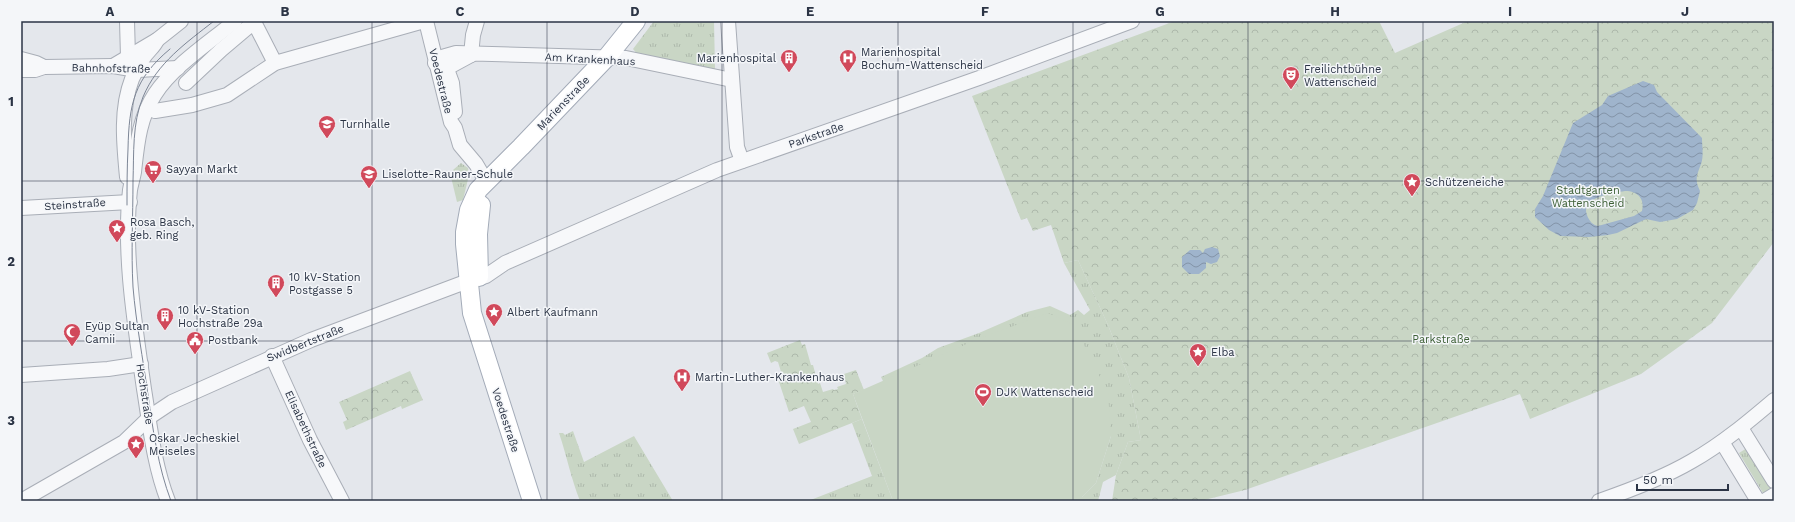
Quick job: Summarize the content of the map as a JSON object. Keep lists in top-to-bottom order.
{
  "streets": {
    "main road": ["Voedestraße", "Marienstraße"],
    "street": [
      "Am Krankenhaus",
      "Bahnhofstraße",
      "Parkstraße",
      "Steinstraße",
      "Swidbertstraße",
      "Hochstraße",
      "Elisabethstraße"
    ]
  },
  "crossings": [
    ["Am Krankenhaus", "Voedestraße"],
    ["Am Krankenhaus", "Marienstraße"],
    ["Bahnhofstraße", "Hochstraße"],
    ["Voedestraße", "Marienstraße"],
    ["Voedestraße", "Parkstraße"],
    ["Voedestraße", "Swidbertstraße"],
    ["Parkstraße", "Swidbertstraße"],
    ["Steinstraße", "Hochstraße"],
    ["Swidbertstraße", "Hochstraße"],
    ["Swidbertstraße", "Elisabethstraße"]
  ],
  "parks": ["Stadtgarten Wattenscheid", "Parkstraße"],
  "places": {
    "building": ["Marienhospital", "10 kV-Station Postgasse 5", "10 kV-Station Hochstraße 29a"],
    "hospital": ["Marienhospital Bochum-Wattenscheid", "Martin-Luther-Krankenhaus"],
    "theatre": ["Freilichtbühne Wattenscheid"],
    "school or university": ["Turnhalle", "Liselotte-Rauner-Schule"],
    "supermarket": ["Sayyan Markt"],
    "place": [
      "Schützeneiche",
      "Rosa Basch, geb. Ring",
      "Albert Kaufmann",
      "Elba",
      "Oskar Jecheskiel Meiseles"
    ],
    "mosque": ["Eyüp Sultan Camii"],
    "public building": ["Postbank"],
    "sports": ["DJK Wattenscheid"]
  },
  "scale_bar": "50 m",
  "grid": {
    "columns": [
      "A",
      "B",
      "C",
      "D",
      "E",
      "F",
      "G",
      "H",
      "I",
      "J"
    ],
    "rows": ["1", "2", "3"]
  }
}
